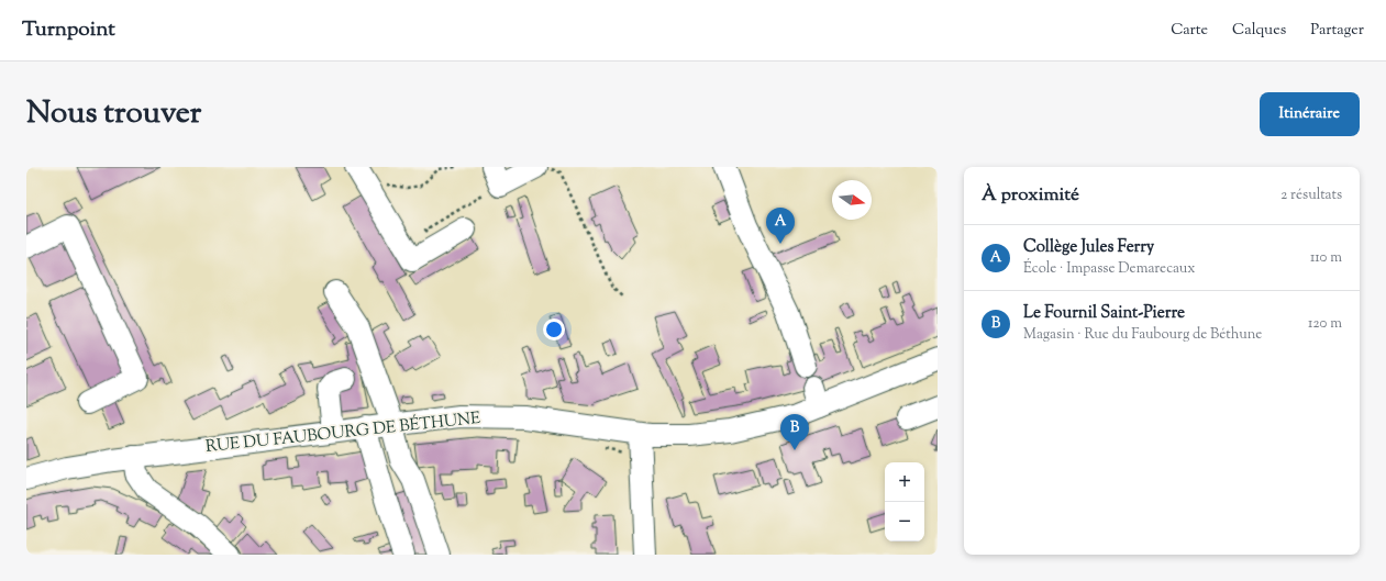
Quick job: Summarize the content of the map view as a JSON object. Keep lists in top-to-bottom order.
{
  "streets": {
    "street": ["RUE DU FAUBOURG DE BÉTHUNE"]
  },
  "north": "right",
  "page": {
    "header": "Turnpoint",
    "nav": ["Carte", "Calques", "Partager"],
    "title": "Nous trouver",
    "buttons": "Itinéraire",
    "heading": ["À proximité", "2 résultats"],
    "pins": ["A", "B"],
    "list": [
      {
        "mark": "A",
        "name": "Collège Jules Ferry",
        "note": "École · Impasse Demarecaux",
        "value": "110 m"
      },
      {
        "mark": "B",
        "name": "Le Fournil Saint-Pierre",
        "note": "Magasin · Rue du Faubourg de Béthune",
        "value": "120 m"
      }
    ],
    "map_buttons": ["+", "−"]
  }
}
